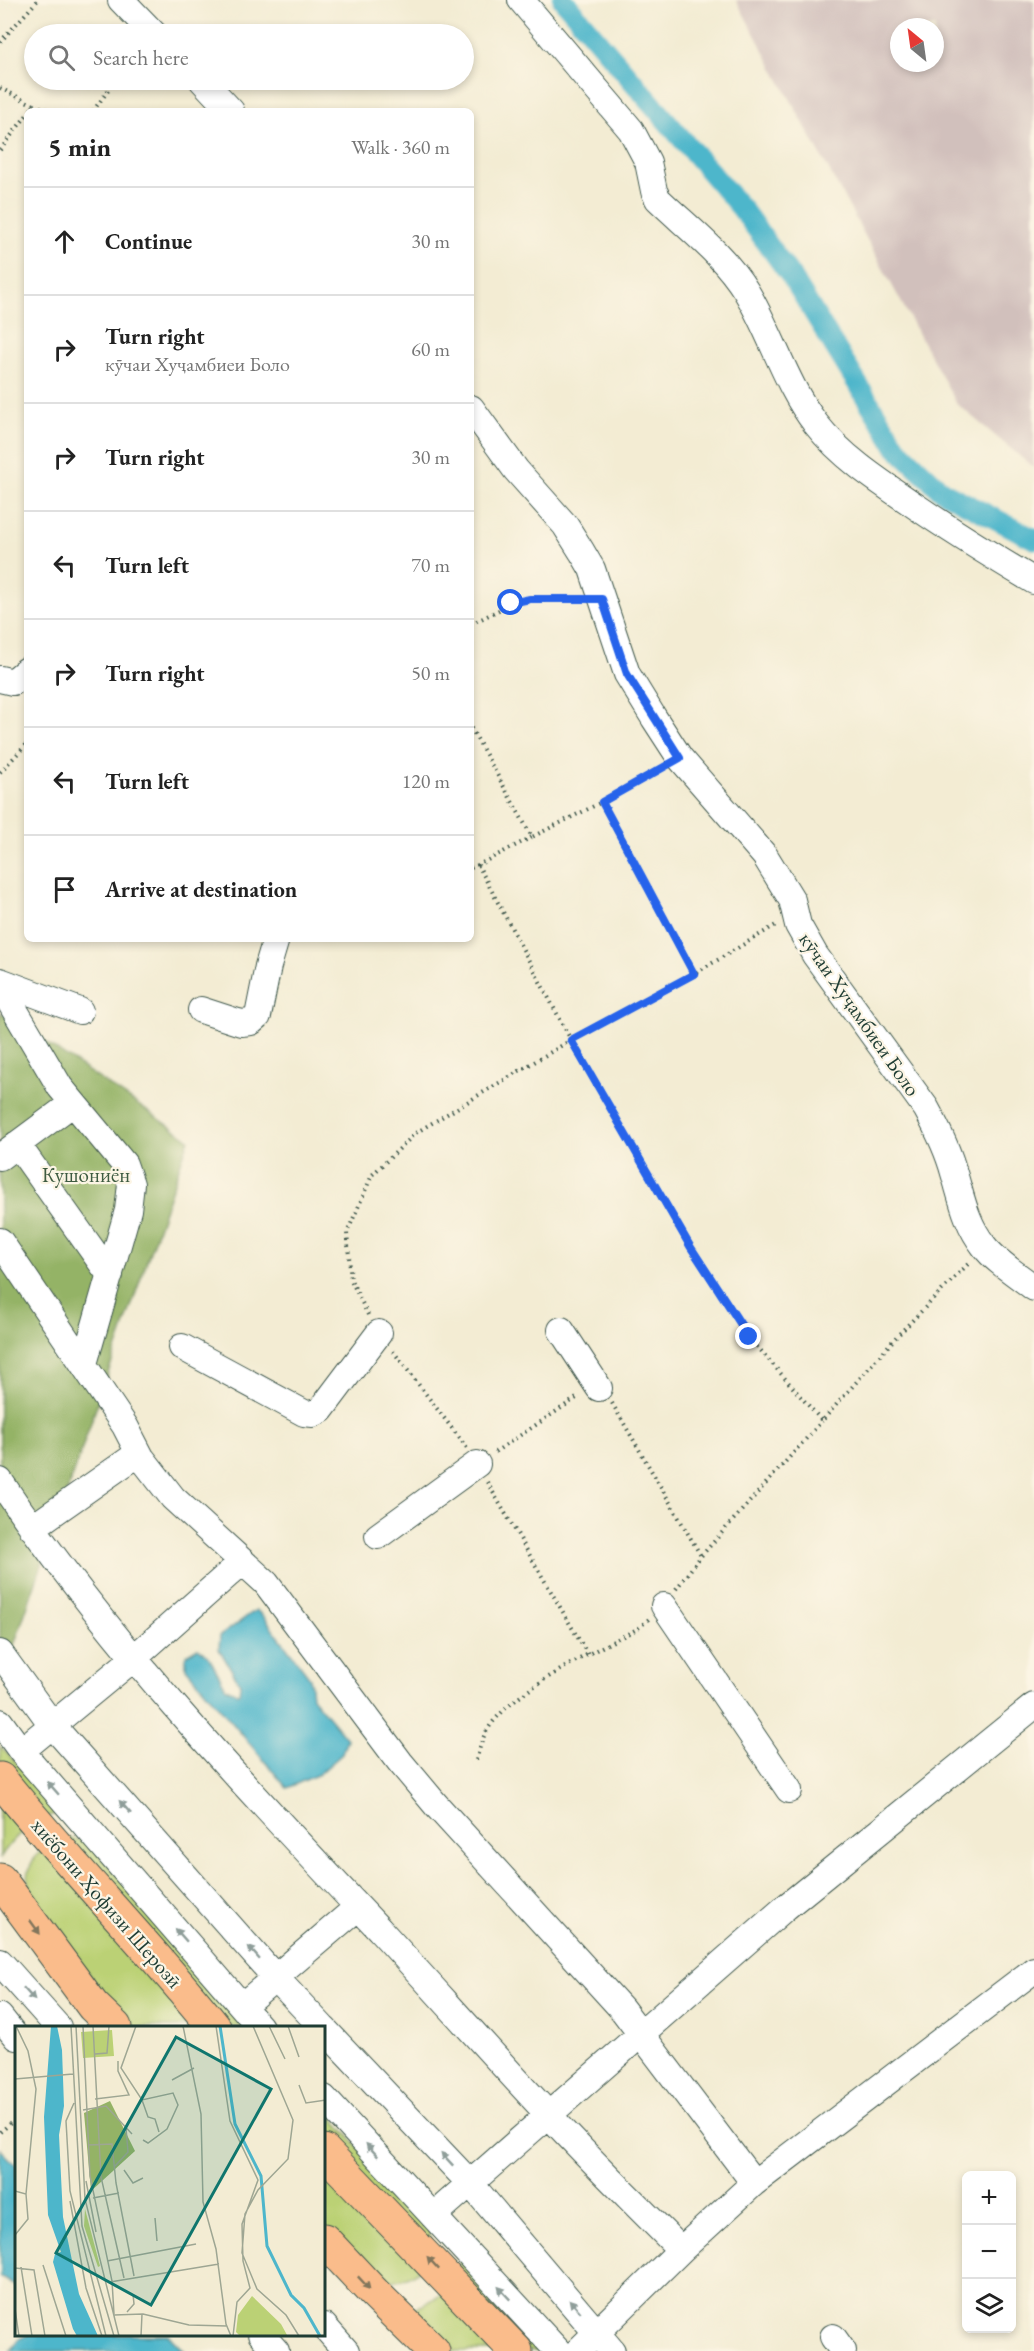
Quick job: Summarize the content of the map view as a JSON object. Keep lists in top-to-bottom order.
{
  "streets": {
    "main road": ["хиёбони Ҳофизи Шерозӣ"],
    "street": ["кӯчаи Хуҷамбиеи Боло"]
  },
  "parks": ["Кушониён"],
  "north": "top left",
  "page": {
    "search": "Search here",
    "heading": ["5 min", "Walk · 360 m"],
    "list": [
      ["Continue", "30 m"],
      ["Turn right", "кӯчаи Хуҷамбиеи Боло", "60 m"],
      ["Turn right", "30 m"],
      ["Turn left", "70 m"],
      ["Turn right", "50 m"],
      ["Turn left", "120 m"],
      "Arrive at destination"
    ],
    "map_buttons": ["+", "−"]
  }
}
